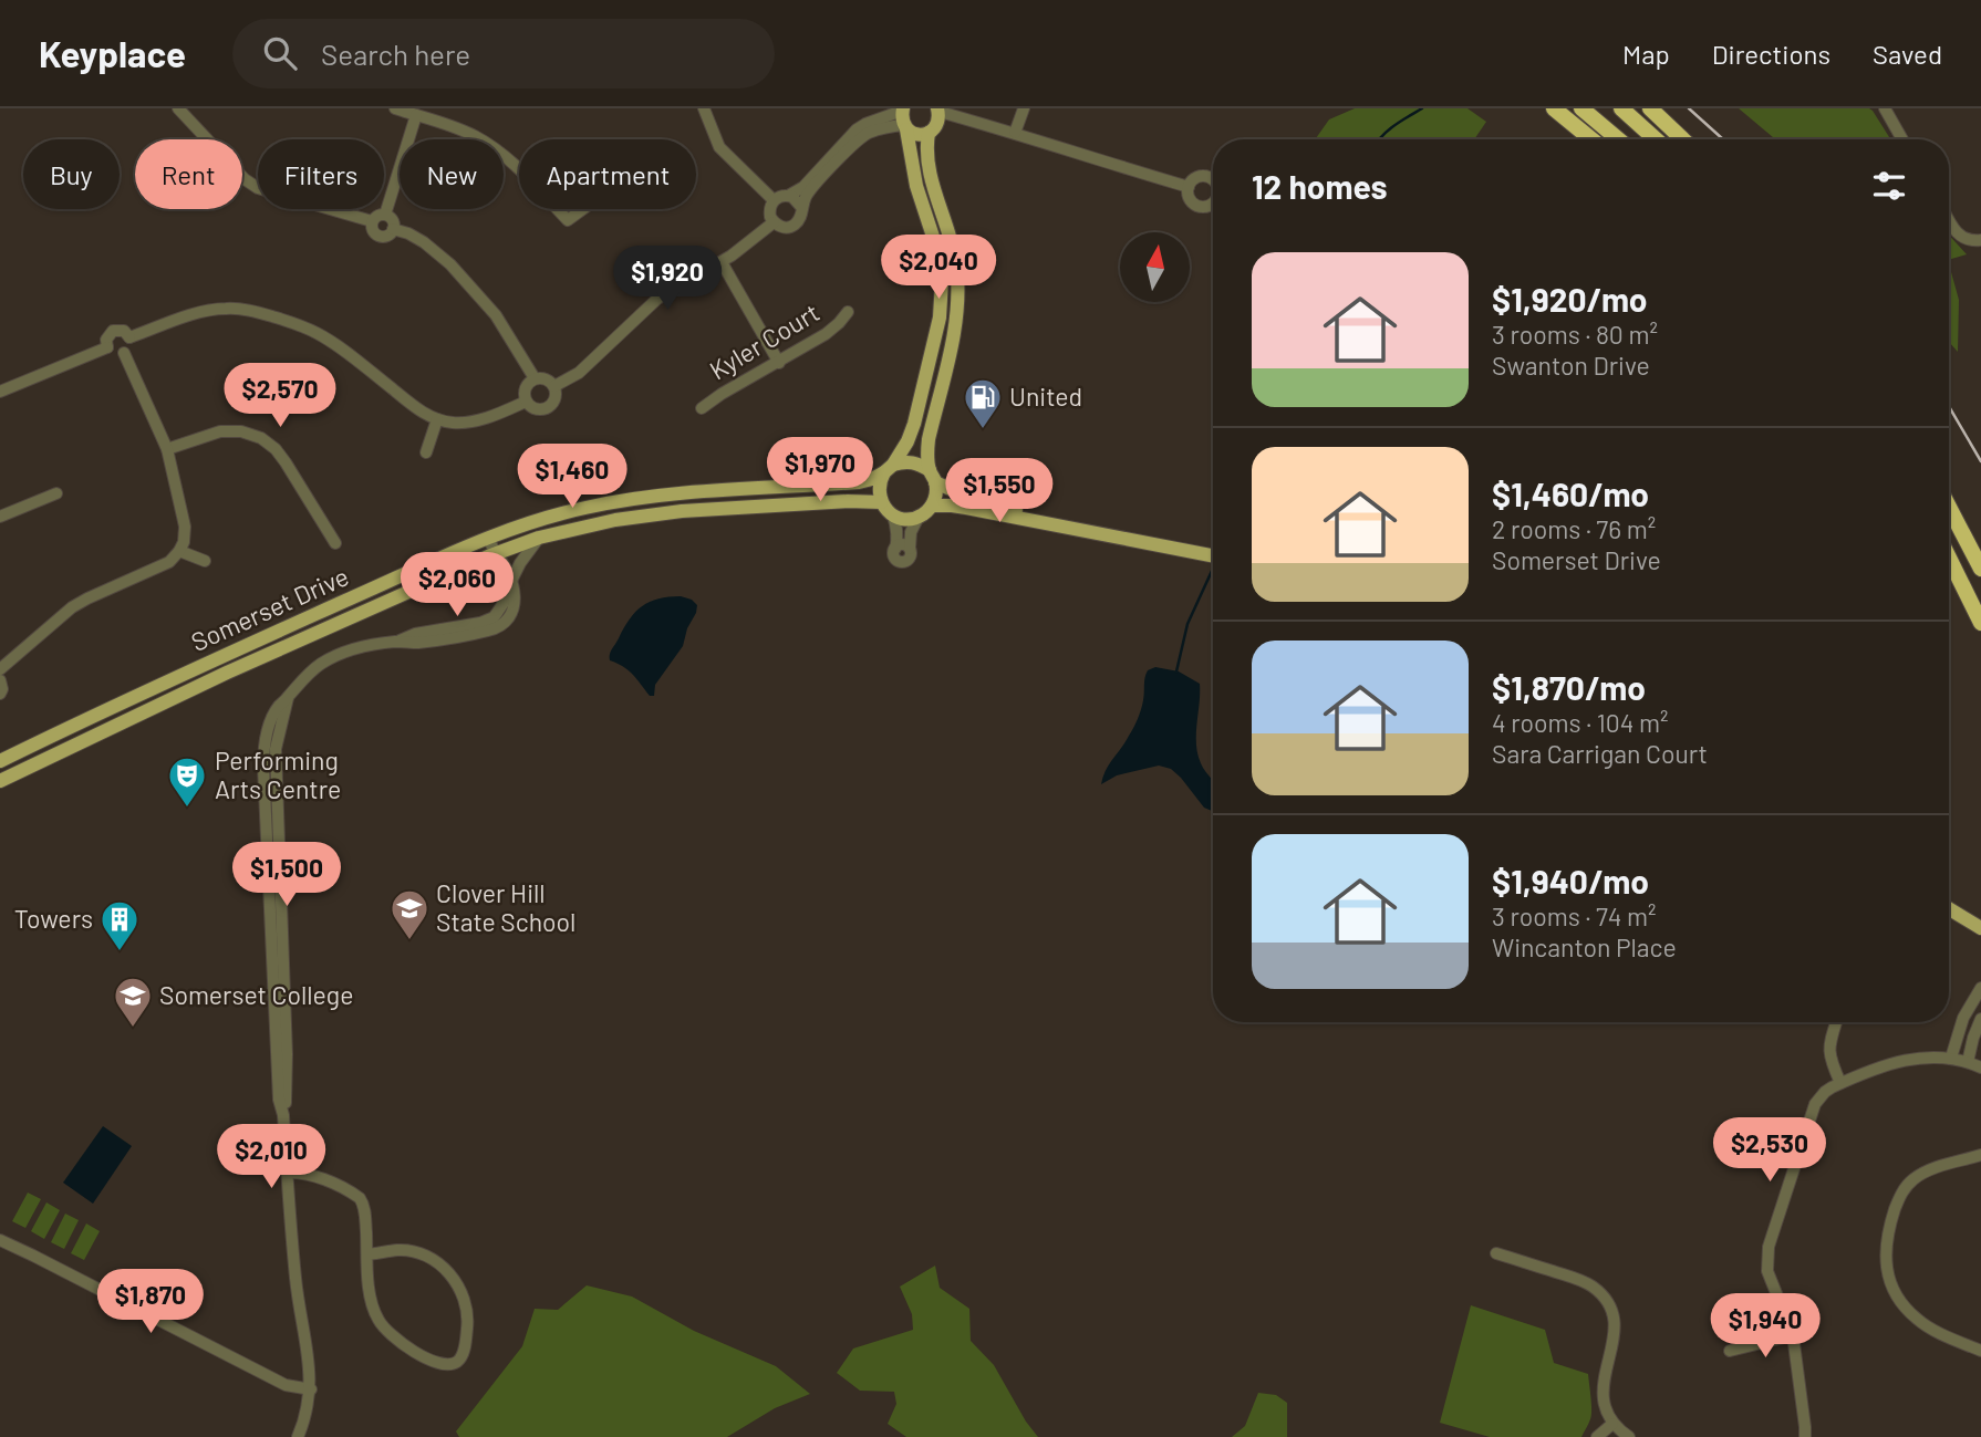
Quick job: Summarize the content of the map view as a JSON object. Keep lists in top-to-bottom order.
{
  "streets": {
    "main road": ["Somerset Drive"],
    "street": ["Kyler Court"]
  },
  "places": {
    "fuel station": ["United"],
    "theatre": ["Performing Arts Centre"],
    "school or university": ["Clover Hill State School", "Somerset College"],
    "building": ["Towers"]
  },
  "north": "top",
  "page": {
    "header": "Keyplace",
    "search": "Search here",
    "nav": ["Map", "Directions", "Saved"],
    "chip": [
      "Buy",
      "Rent",
      "Filters",
      "New",
      "Apartment"
    ],
    "heading": "12 homes",
    "list": [
      {
        "name": "$1,920/mo",
        "note": "3 rooms · 80 m² · Swanton Drive"
      },
      {
        "name": "$1,460/mo",
        "note": "2 rooms · 76 m² · Somerset Drive"
      },
      {
        "name": "$1,870/mo",
        "note": "4 rooms · 104 m² · Sara Carrigan Court"
      },
      {
        "name": "$1,940/mo",
        "note": "3 rooms · 74 m² · Wincanton Place"
      }
    ],
    "price": [
      "$2,040",
      "$1,920",
      "$2,570",
      "$1,970",
      "$1,460",
      "$1,550",
      "$2,060",
      "$1,500",
      "$2,530",
      "$2,010",
      "$1,870",
      "$1,940"
    ]
  }
}
